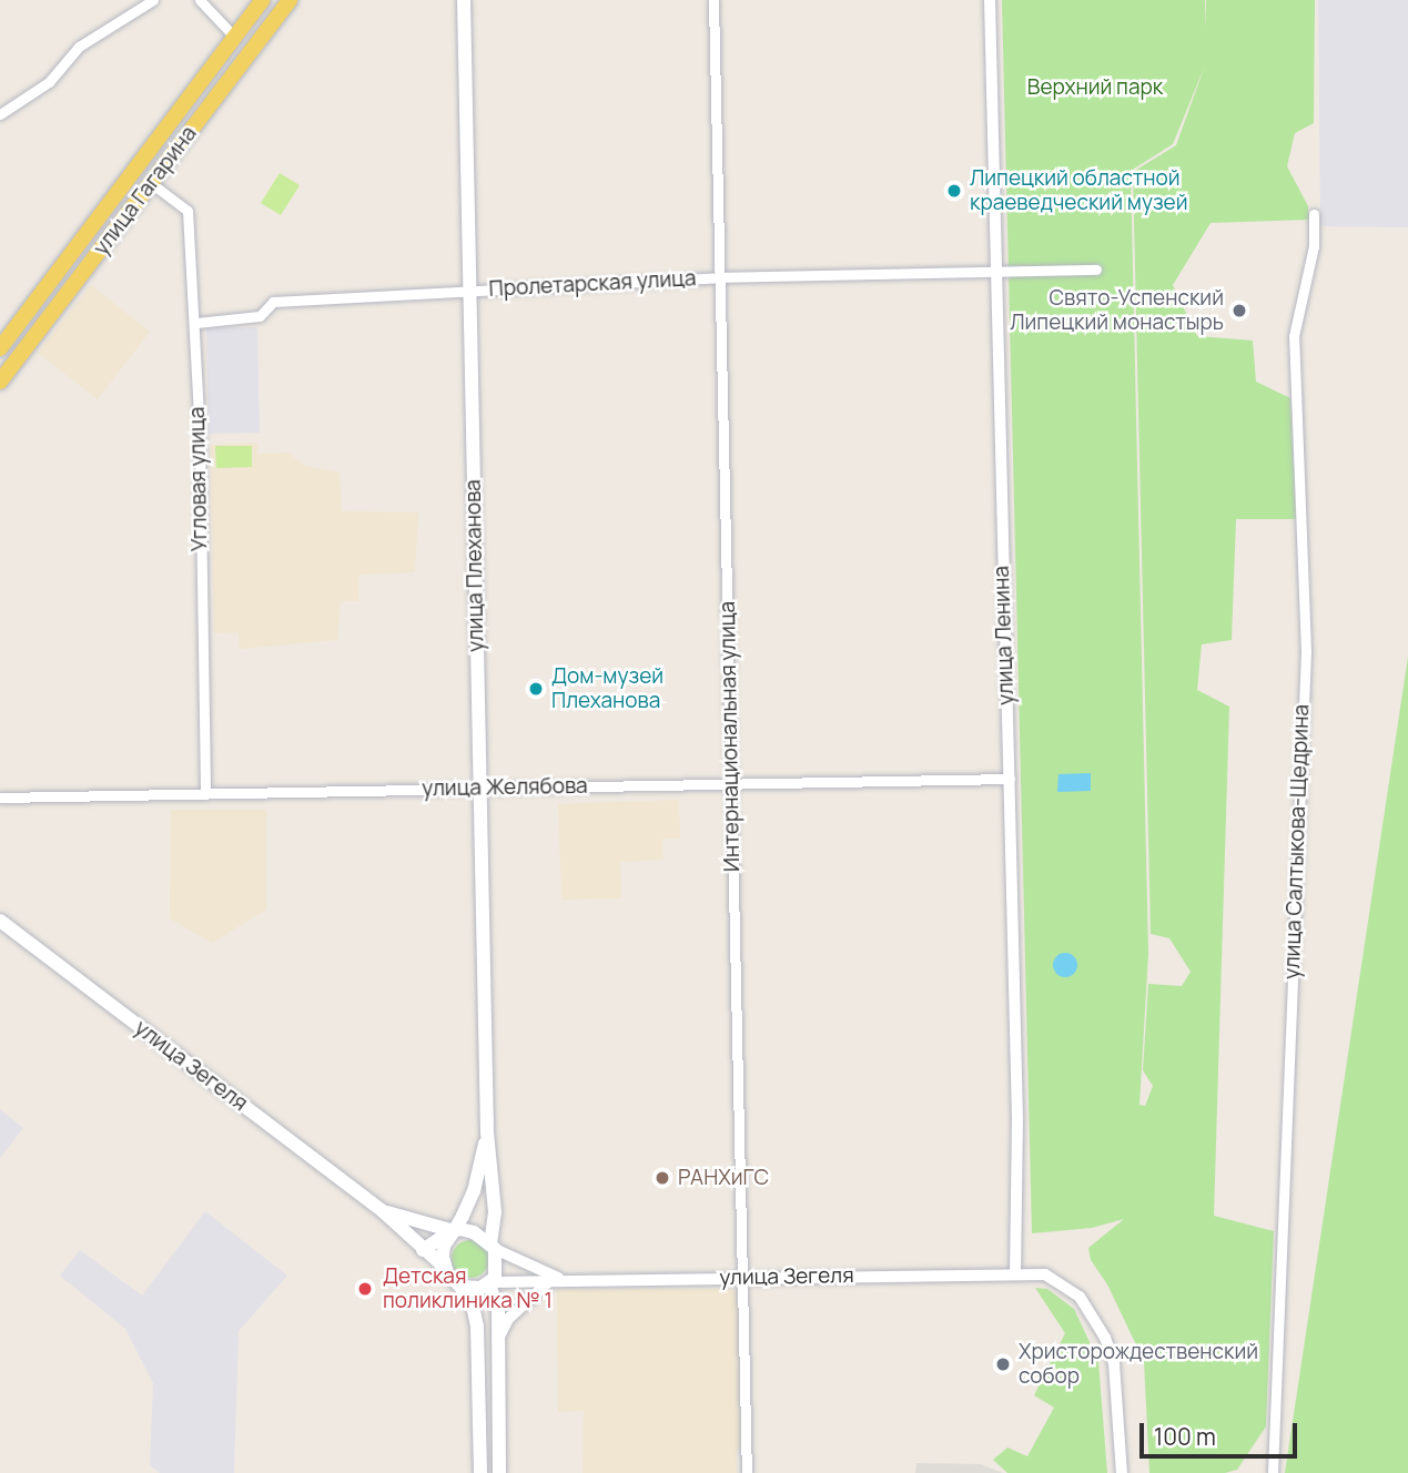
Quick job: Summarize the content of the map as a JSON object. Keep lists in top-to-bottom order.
{
  "streets": {
    "main road": ["улица Гагарина", "улица Плеханова", "улица Зегеля"],
    "street": [
      "Пролетарская улица",
      "Угловая улица",
      "улица Ленина",
      "Интернациональная улица",
      "улица Желябова",
      "улица Салтыкова-Щедрина"
    ]
  },
  "crossings": [
    ["улица Гагарина", "Угловая улица"],
    ["Пролетарская улица", "Угловая улица"],
    ["Пролетарская улица", "улица Плеханова"],
    ["Пролетарская улица", "улица Ленина"],
    ["Пролетарская улица", "Интернациональная улица"],
    ["Угловая улица", "улица Желябова"],
    ["улица Плеханова", "улица Желябова"],
    ["улица Плеханова", "улица Зегеля"],
    ["улица Ленина", "улица Желябова"],
    ["улица Ленина", "улица Зегеля"],
    ["Интернациональная улица", "улица Желябова"],
    ["Интернациональная улица", "улица Зегеля"]
  ],
  "parks": ["Верхний парк"],
  "places": [
    "Липецкий областной краеведческий музей",
    "Свято-Успенский Липецкий монастырь",
    "Дом-музей Плеханова",
    "РАНХиГС",
    "Детская поликлиника № 1",
    "Христорождественский собор"
  ],
  "scale_bar": "100 m"
}
